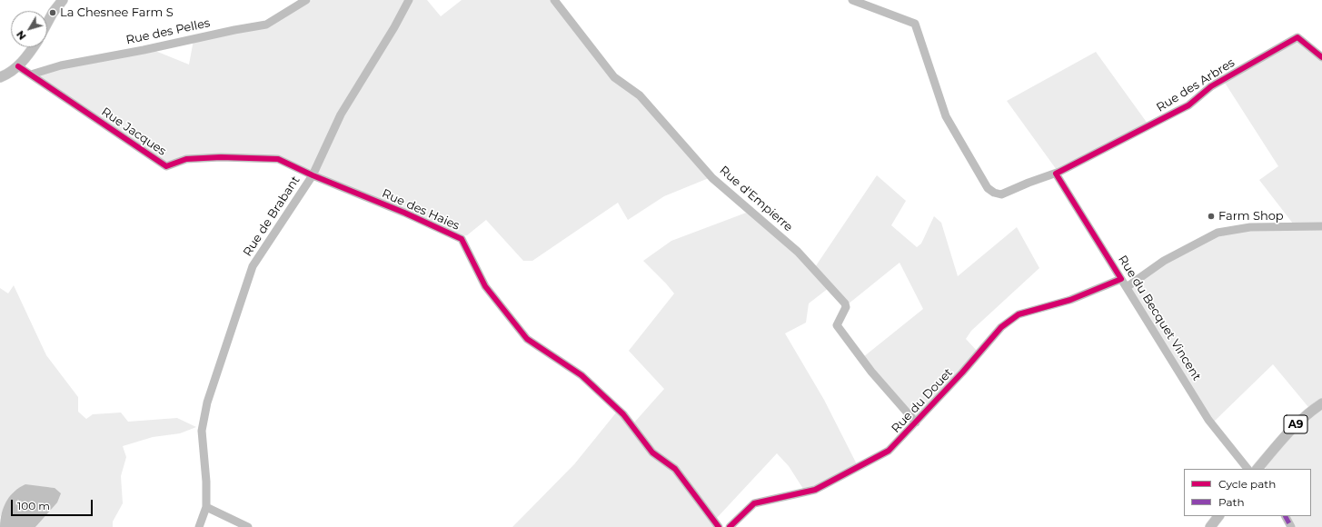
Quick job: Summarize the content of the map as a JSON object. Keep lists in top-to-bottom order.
{
  "streets": {
    "main road": ["A9"],
    "street": [
      "Rue des Pelles",
      "Rue des Arbres",
      "Rue Jacques",
      "Rue d'Empierre",
      "Rue des Haies",
      "Rue de Brabant",
      "Rue du Becquet Vincent",
      "Rue du Douet"
    ]
  },
  "crossings": [
    ["Rue des Pelles", "Rue Jacques"],
    ["Rue des Arbres", "Rue du Becquet Vincent"],
    ["Rue Jacques", "Rue des Haies"],
    ["Rue Jacques", "Rue de Brabant"],
    ["Rue d'Empierre", "Rue du Douet"],
    ["Rue des Haies", "Rue de Brabant"],
    ["Rue du Becquet Vincent", "Rue du Douet"]
  ],
  "places": ["La Chesnee Farm S", "Farm Shop"],
  "legend": ["Cycle path", "Path"],
  "scale_bar": "100 m",
  "north": "bottom left"
}
